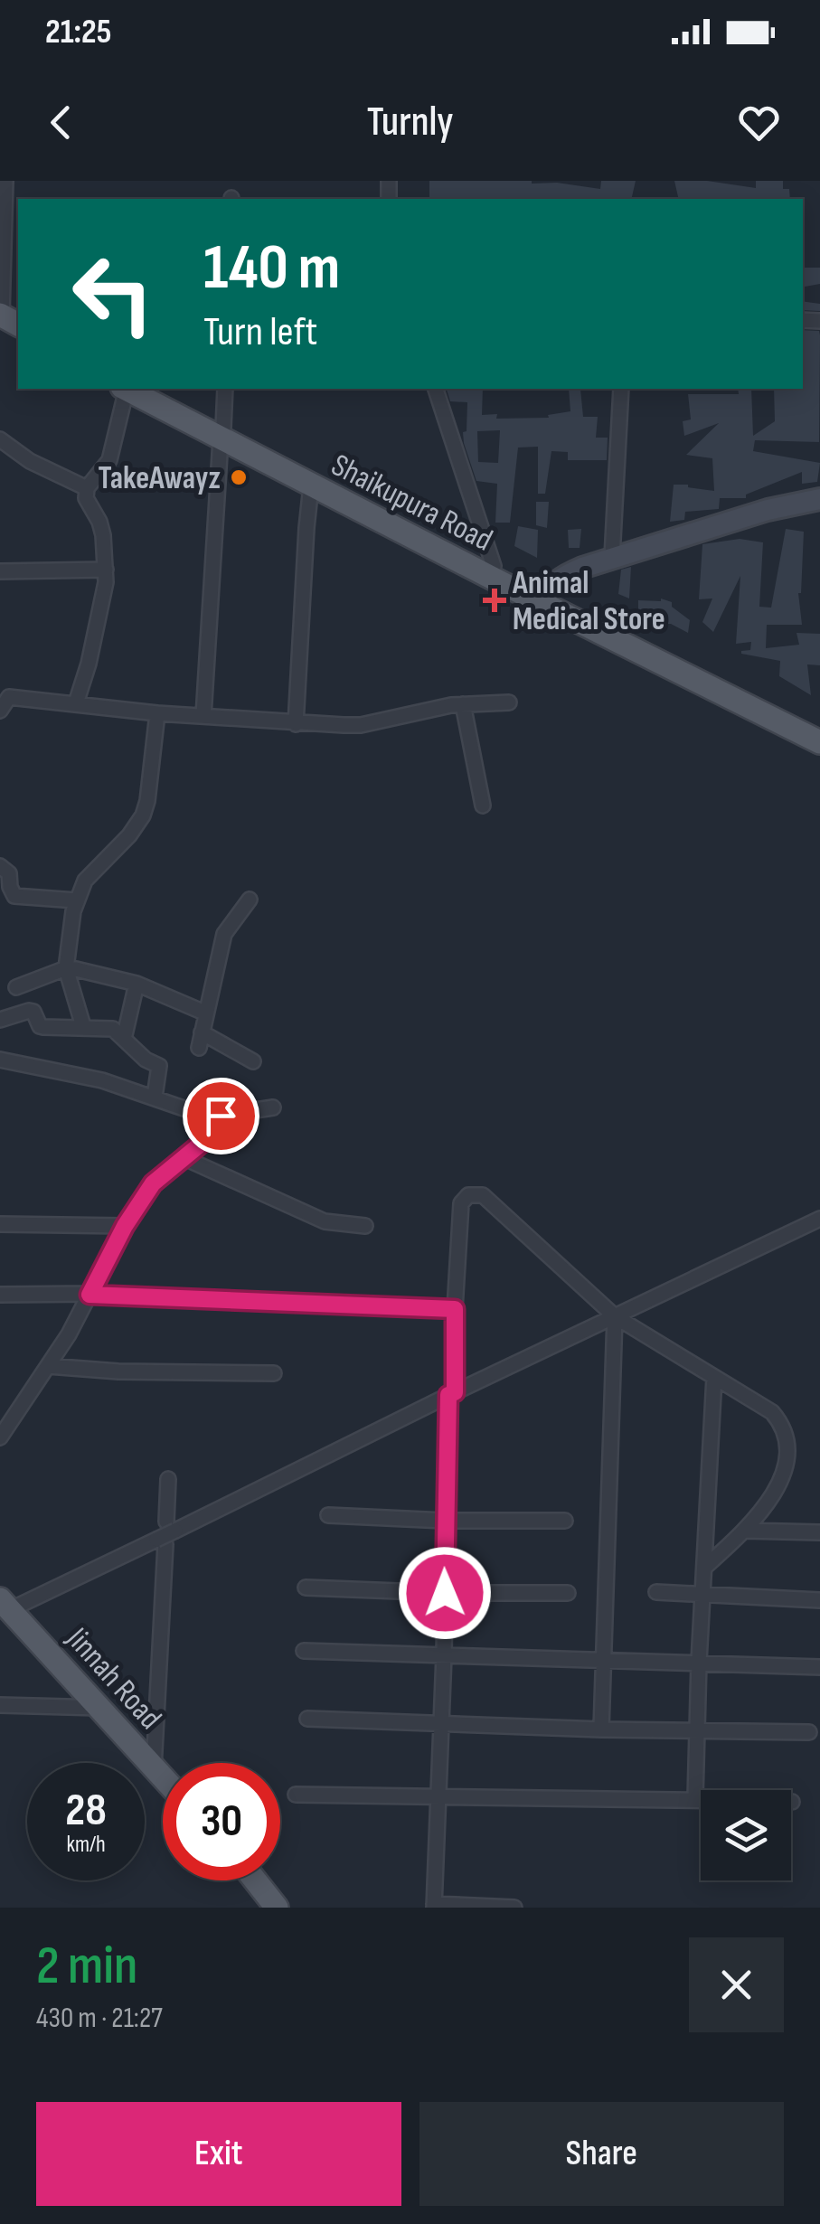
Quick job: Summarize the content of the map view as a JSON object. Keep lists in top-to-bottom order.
{
  "streets": {
    "main road": ["Shaikupura Road", "Jinnah Road"]
  },
  "places": {
    "other": ["TakeAwayz"],
    "health": ["Animal Medical Store"]
  },
  "page": {
    "status": "21:25",
    "header": "Turnly",
    "turn": ["140 m", "Turn left"],
    "speed": "28 km/h",
    "limit": "30",
    "heading": ["2 min", "430 m · 21:27"],
    "buttons": ["Exit", "Share"]
  }
}
